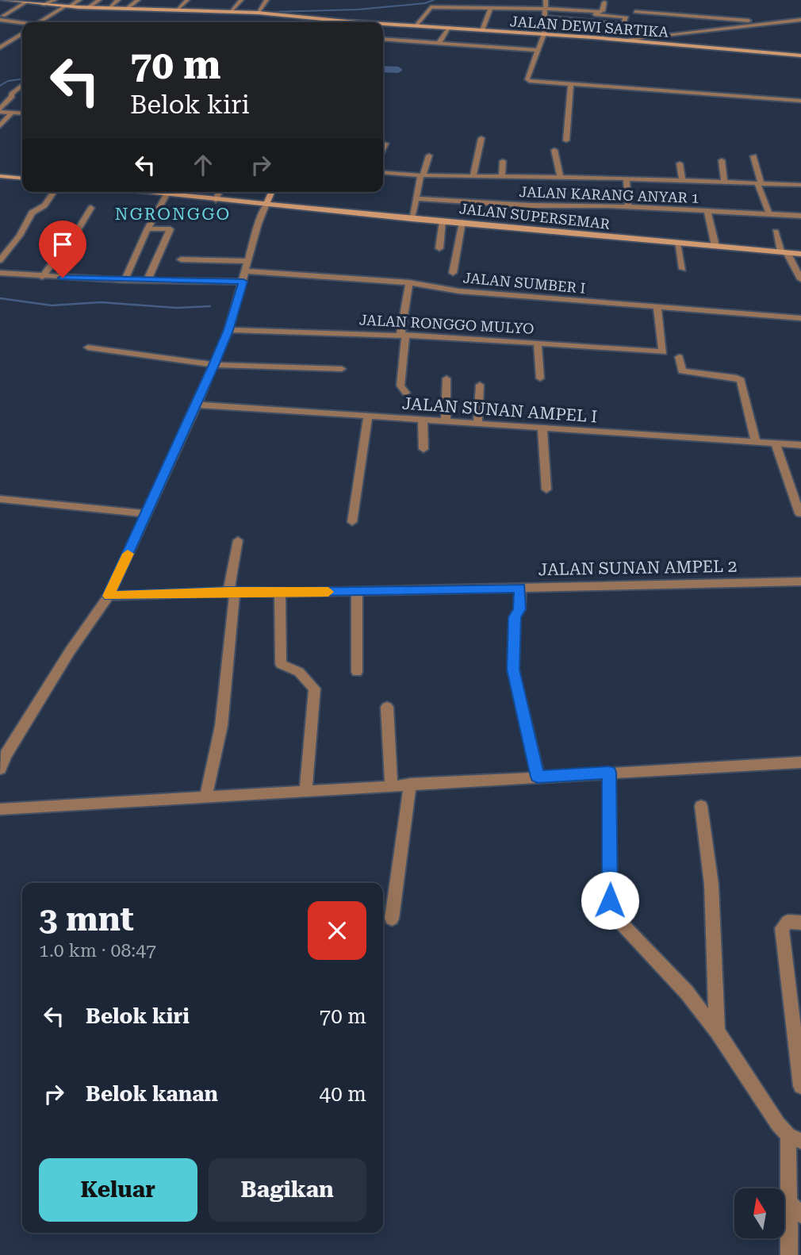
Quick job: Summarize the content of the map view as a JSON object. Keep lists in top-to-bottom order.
{
  "streets": {
    "main road": ["JALAN DEWI SARTIKA", "JALAN SUPERSEMAR"],
    "street": [
      "JALAN KARANG ANYAR 1",
      "JALAN SUMBER I",
      "JALAN RONGGO MULYO",
      "JALAN SUNAN AMPEL I",
      "JALAN SUNAN AMPEL 2"
    ]
  },
  "crossings": [
    ["JALAN SUMBER I", "JALAN RONGGO MULYO"]
  ],
  "districts": ["NGRONGGO"],
  "north": "top",
  "page": {
    "turn": ["70 m", "Belok kiri"],
    "heading": ["3 mnt", "1.0 km · 08:47"],
    "list": [
      {
        "name": "Belok kiri",
        "value": "70 m"
      },
      {
        "name": "Belok kanan",
        "value": "40 m"
      }
    ],
    "buttons": ["Keluar", "Bagikan"]
  }
}
